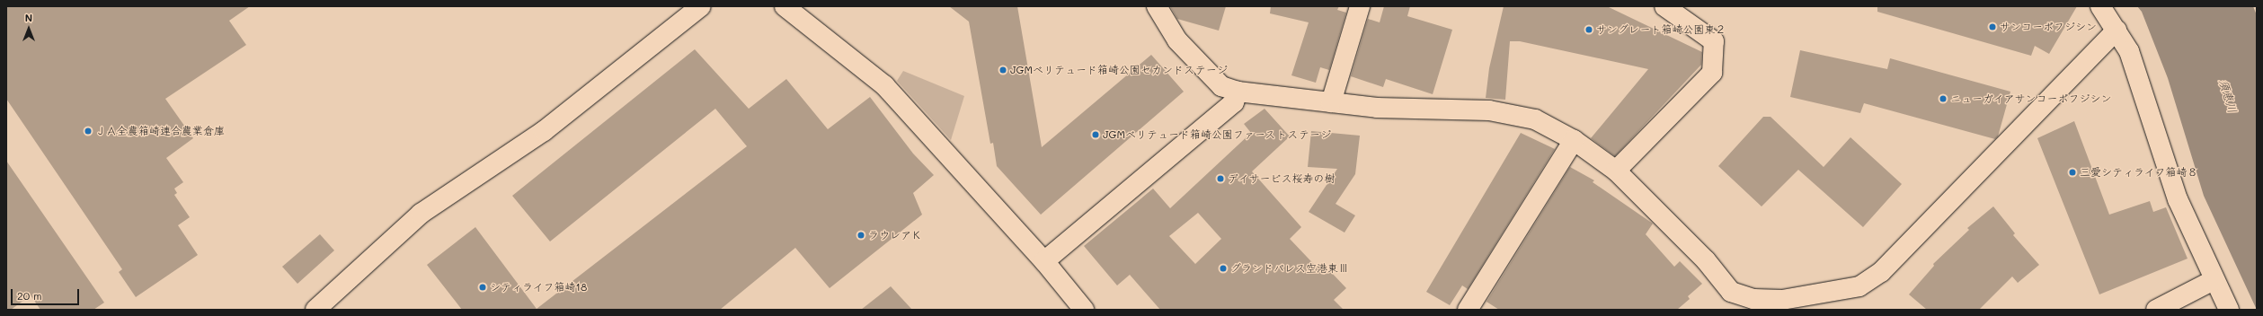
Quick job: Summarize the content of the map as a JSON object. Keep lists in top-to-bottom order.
{
  "water": ["須恵川"],
  "places": [
    "サンコーポフジシン",
    "サングレート箱崎公園東２",
    "JGMベリテュード箱崎公園セカンドステージ",
    "ニューガイアサンコーポフジシン",
    "ＪＡ全農箱崎連合農業倉庫",
    "JGMベリテュード箱崎公園ファーストステージ",
    "三愛シティライフ箱崎８",
    "デイサービス桜寿の樹",
    "ラウレアＫ",
    "グランドパレス空港東Ⅲ",
    "シティライフ箱崎18"
  ],
  "scale_bar": "20 m",
  "north": "top"
}
